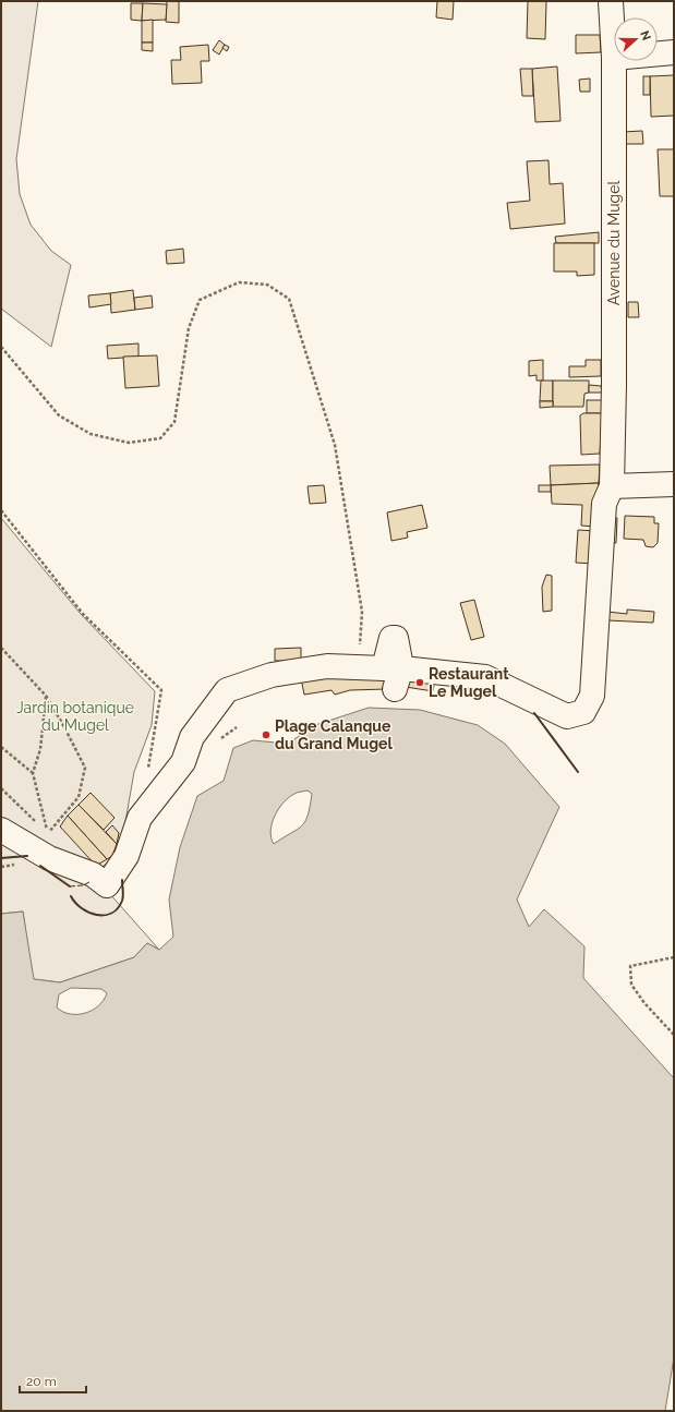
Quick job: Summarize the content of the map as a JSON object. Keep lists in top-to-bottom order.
{
  "streets": {
    "street": ["Avenue du Mugel"]
  },
  "parks": ["Jardin botanique du Mugel"],
  "places": ["Restaurant Le Mugel", "Plage Calanque du Grand Mugel"],
  "scale_bar": "20 m",
  "north": "right"
}
